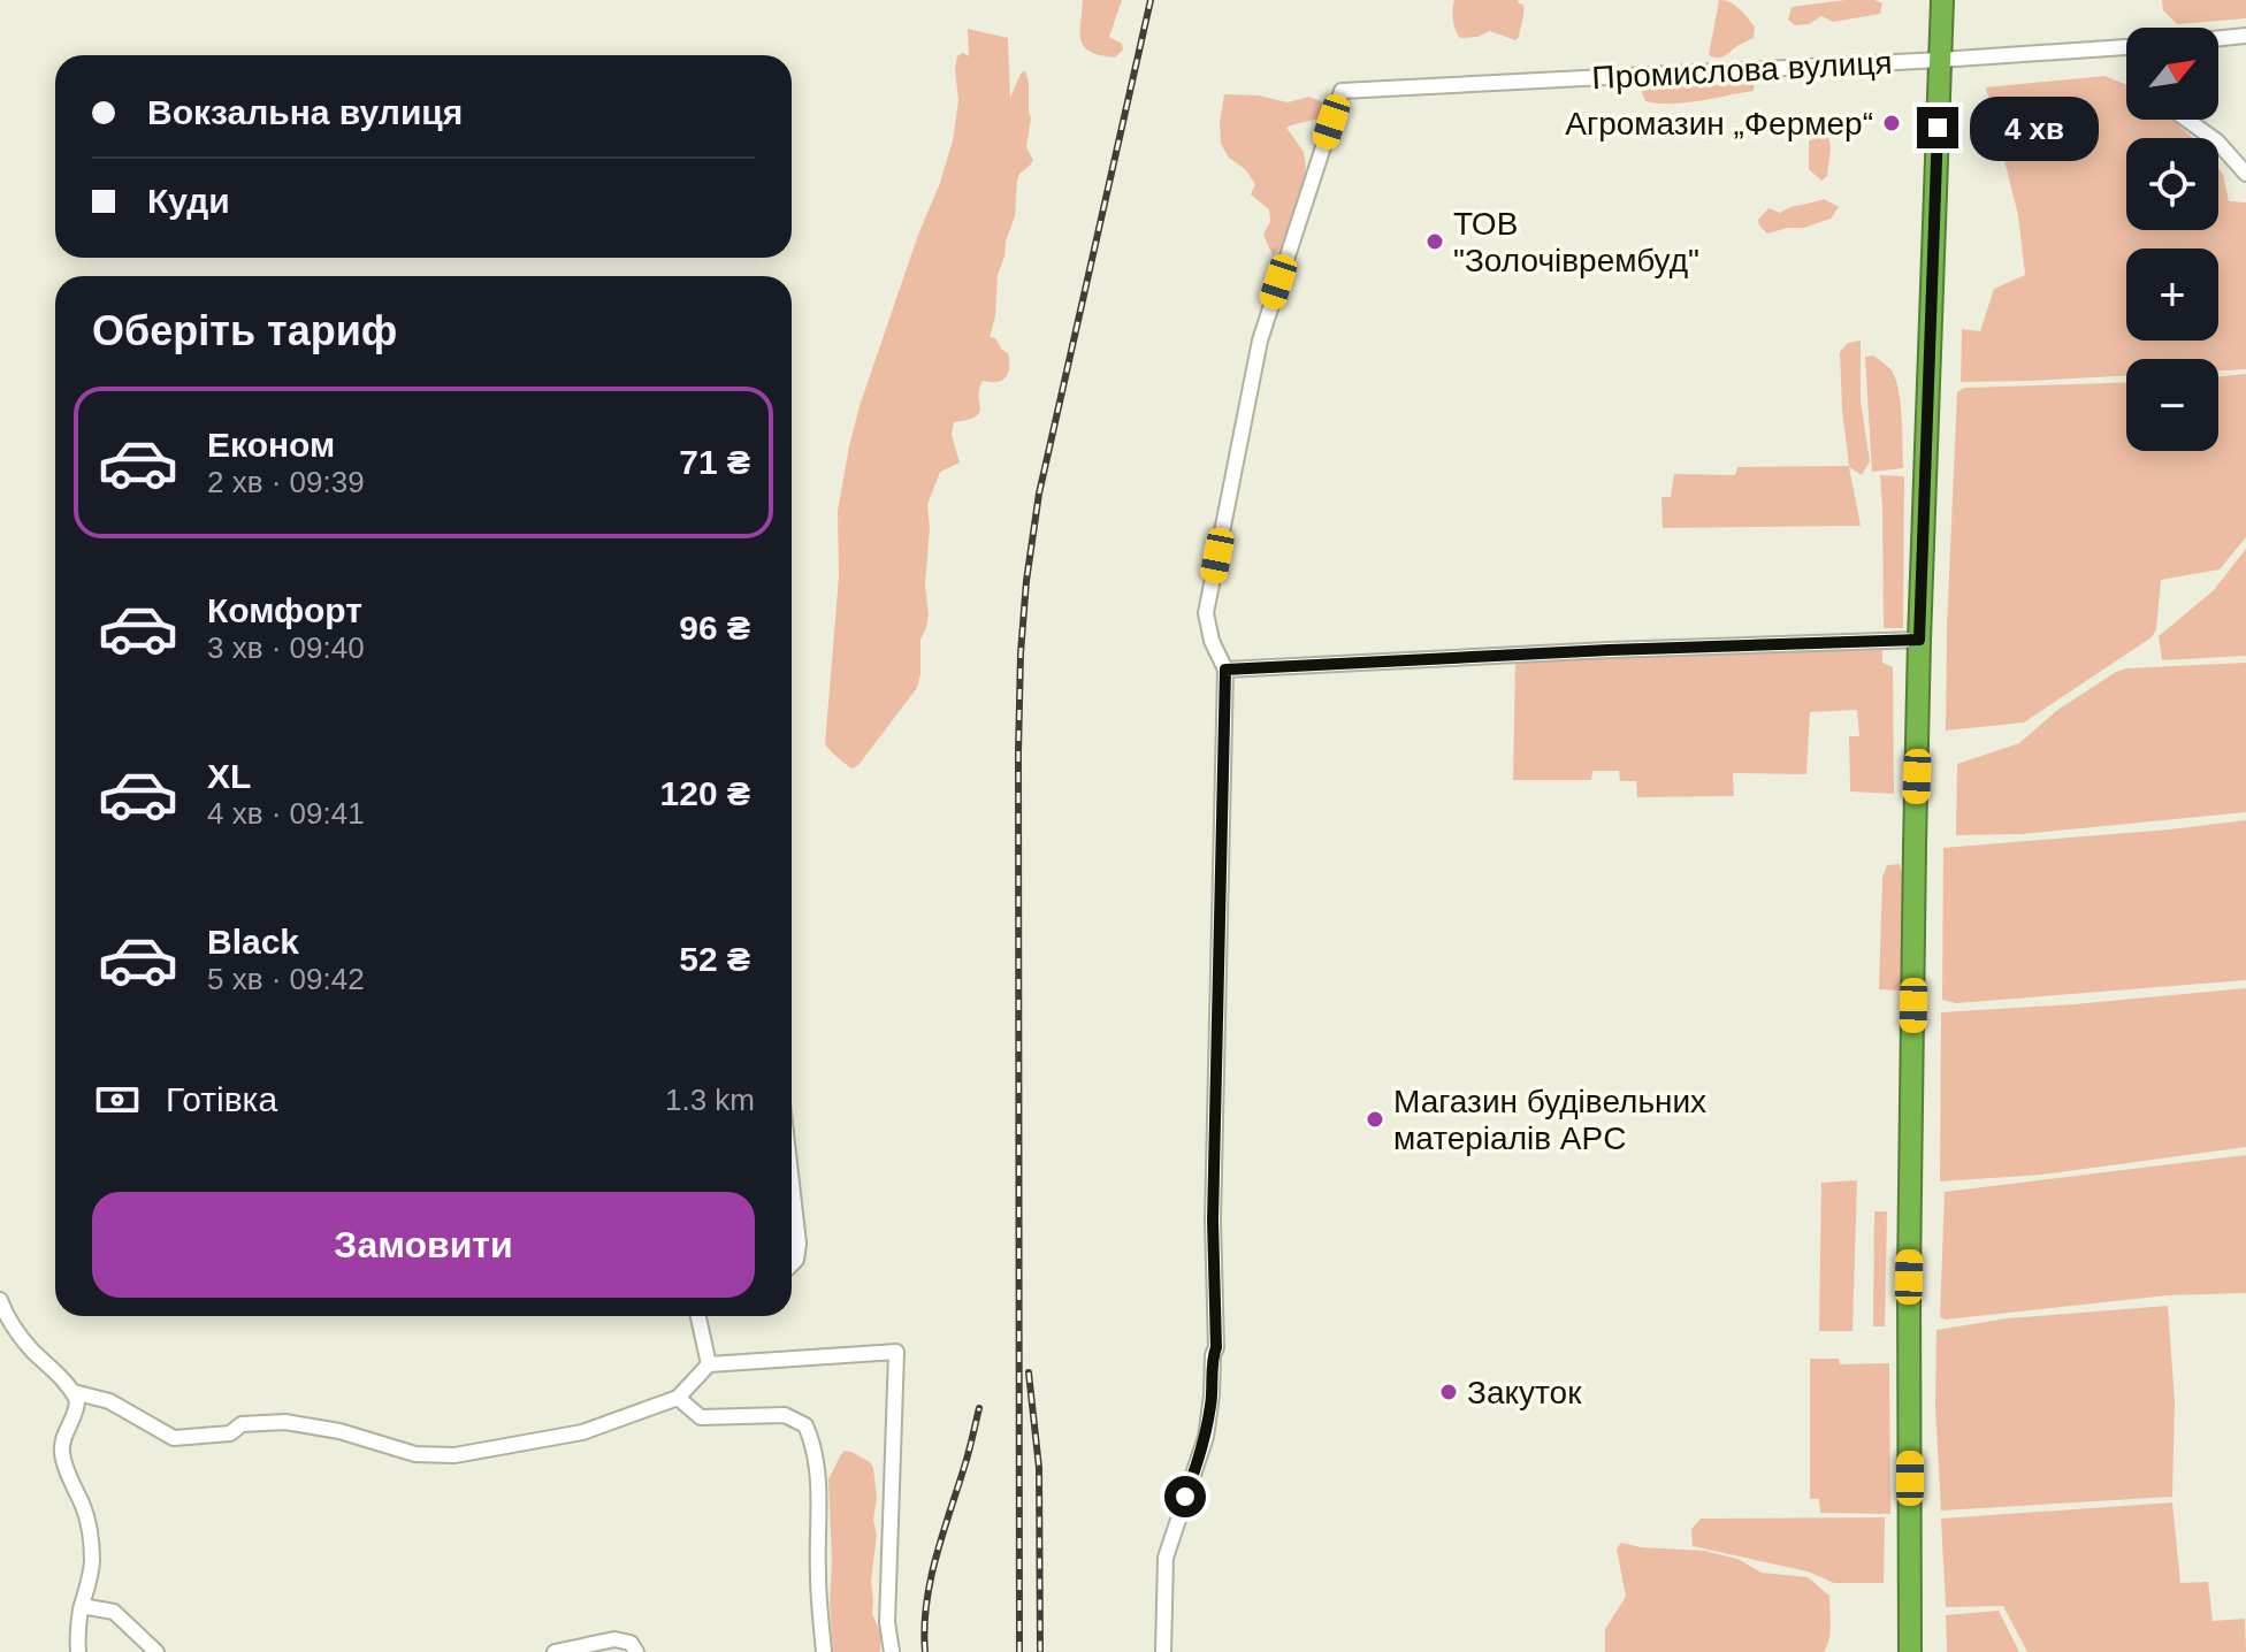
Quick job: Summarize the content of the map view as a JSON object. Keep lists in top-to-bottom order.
{
  "streets": {
    "street": ["Промислова вулиця"]
  },
  "places": [
    "Агромазин „Фермер“",
    "ТОВ \"Золочіврембуд\"",
    "Магазин будівельних матеріалів APC",
    "Закуток"
  ],
  "north": "top right",
  "page": {
    "map_buttons": ["+", "−"],
    "banner": ["Вокзальна вулиця", "Куди"],
    "bubble": "4 хв",
    "heading": "Оберіть тариф",
    "list": [
      {
        "name": "Економ",
        "note": "2 хв · 09:39",
        "value": "71 ₴"
      },
      {
        "name": "Комфорт",
        "note": "3 хв · 09:40",
        "value": "96 ₴"
      },
      {
        "name": "XL",
        "note": "4 хв · 09:41",
        "value": "120 ₴"
      },
      {
        "name": "Black",
        "note": "5 хв · 09:42",
        "value": "52 ₴"
      }
    ],
    "pay": ["Готівка", "1.3 km"],
    "buttons": "Замовити"
  }
}
